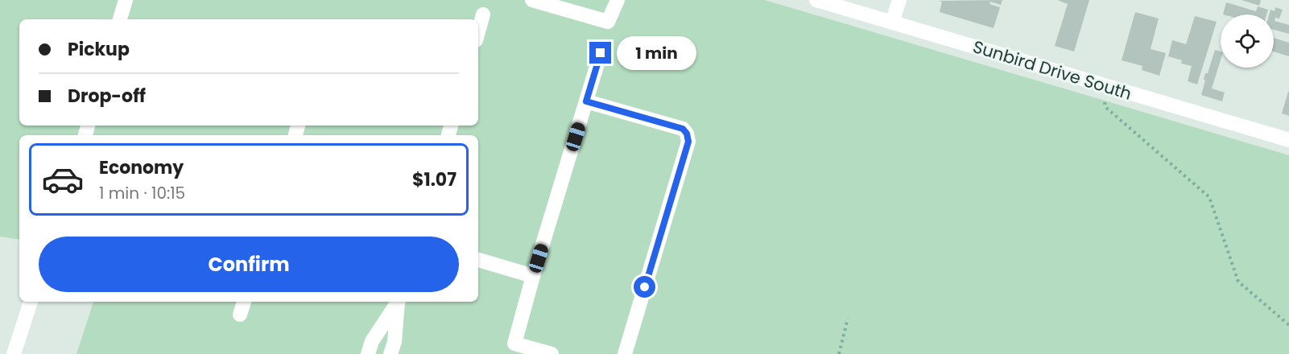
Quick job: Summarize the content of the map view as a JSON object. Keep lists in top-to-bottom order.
{
  "streets": {
    "street": ["Sunbird Drive South"]
  },
  "page": {
    "banner": ["Pickup", "Drop-off"],
    "bubble": "1 min",
    "list": [
      {
        "name": "Economy",
        "note": "1 min · 10:15",
        "value": "$1.07"
      }
    ],
    "buttons": "Confirm"
  }
}
